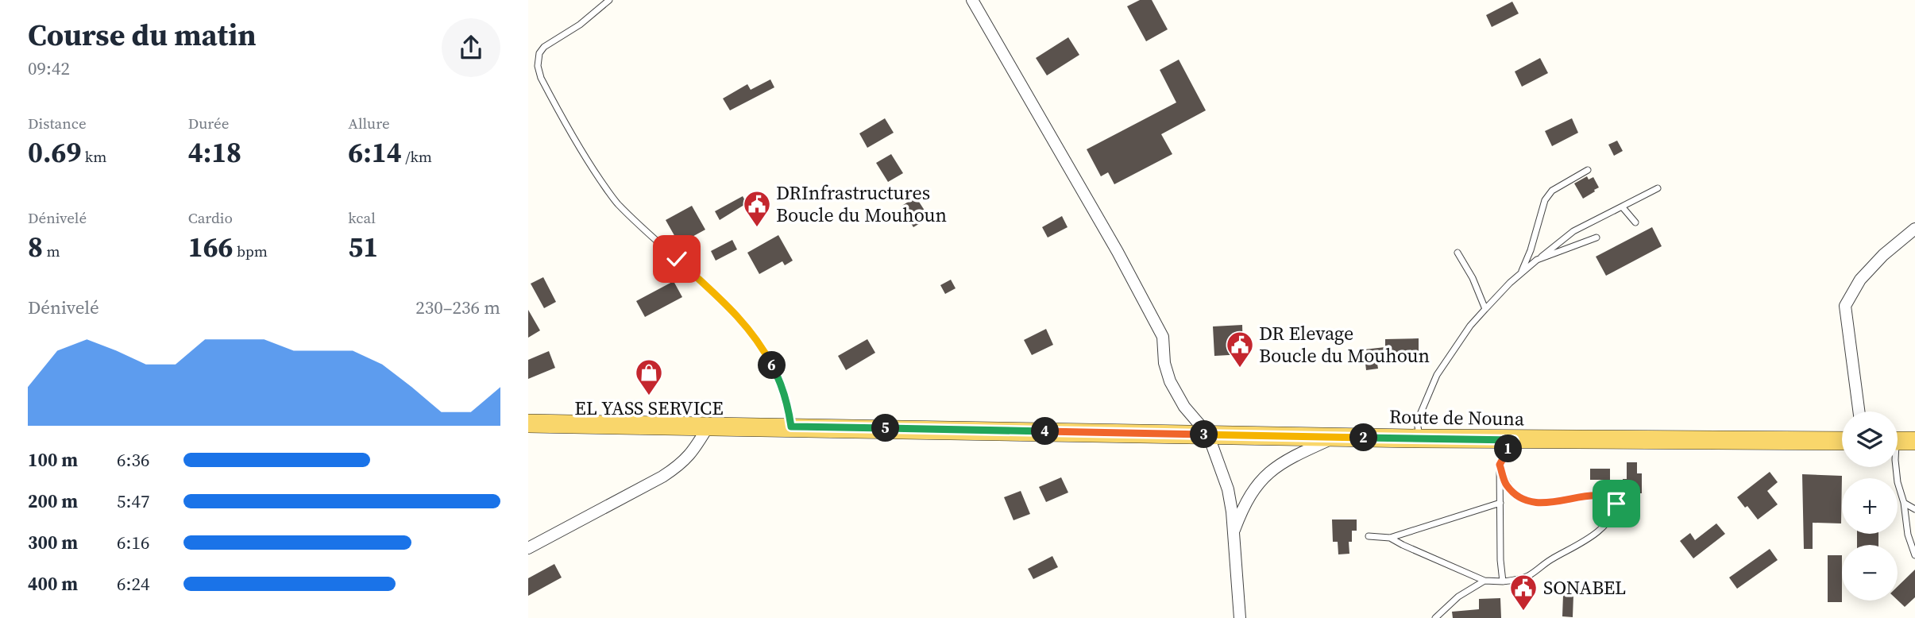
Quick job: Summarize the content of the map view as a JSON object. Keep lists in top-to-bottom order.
{
  "streets": {
    "main road": ["Route de Nouna"]
  },
  "places": {
    "public building": ["DRInfrastructures Boucle du Mouhoun", "DR Elevage Boucle du Mouhoun", "SONABEL"],
    "shop": ["EL YASS SERVICE"]
  },
  "page": {
    "heading": ["Course du matin", "09:42"],
    "stats": [
      ["Distance", "0.69 km"],
      ["Durée", "4:18"],
      ["Allure", "6:14 /km"],
      ["Dénivelé", "8 m"],
      ["Cardio", "166 bpm"],
      ["kcal", "51"]
    ],
    "chart": ["Dénivelé", "230–236 m"],
    "pins": [
      "6",
      "5",
      "4",
      "3",
      "2",
      "1"
    ],
    "map_buttons": ["+", "−"],
    "list": [
      {
        "name": "100 m",
        "note": "6:36"
      },
      {
        "name": "200 m",
        "note": "5:47"
      },
      {
        "name": "300 m",
        "note": "6:16"
      },
      {
        "name": "400 m",
        "note": "6:24"
      }
    ]
  }
}
